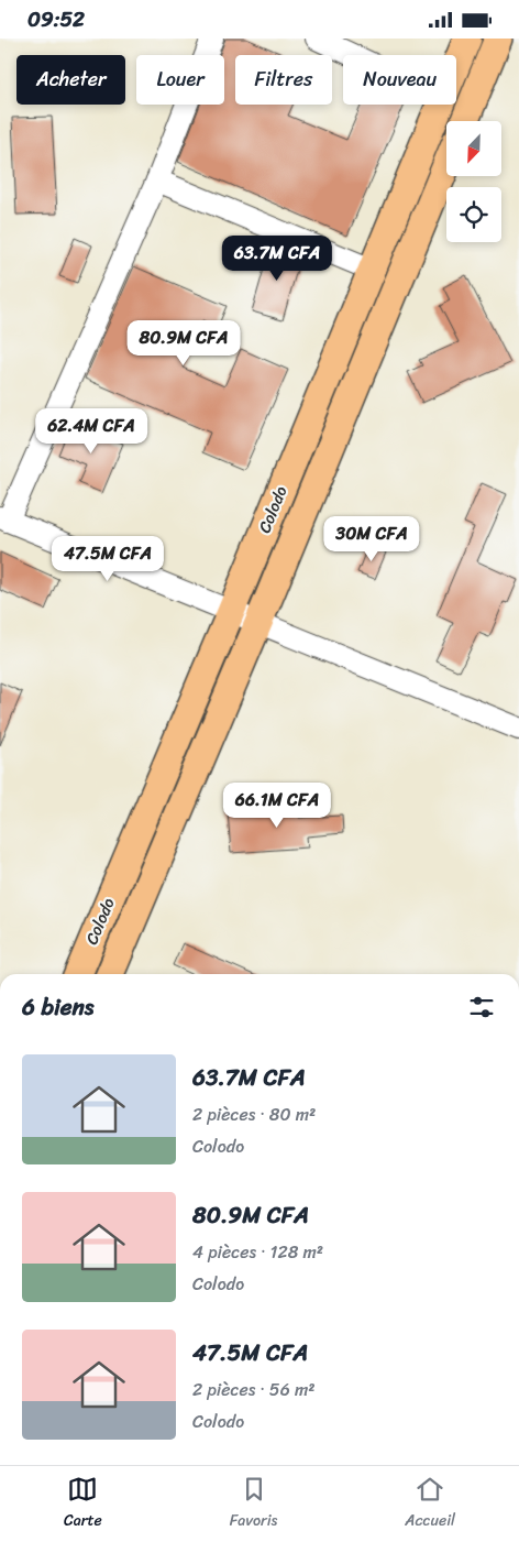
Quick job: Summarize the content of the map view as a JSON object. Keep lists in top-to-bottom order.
{
  "streets": {
    "main road": ["Colodo"]
  },
  "north": "bottom left",
  "page": {
    "status": "09:52",
    "chip": [
      "Acheter",
      "Louer",
      "Filtres",
      "Nouveau"
    ],
    "price": [
      "63.7M CFA",
      "80.9M CFA",
      "62.4M CFA",
      "30M CFA",
      "47.5M CFA",
      "66.1M CFA"
    ],
    "heading": "6 biens",
    "list": [
      {
        "name": "63.7M CFA",
        "note": "2 pièces · 80 m² · Colodo"
      },
      {
        "name": "80.9M CFA",
        "note": "4 pièces · 128 m² · Colodo"
      },
      {
        "name": "47.5M CFA",
        "note": "2 pièces · 56 m² · Colodo"
      }
    ],
    "tabs": ["Carte", "Favoris", "Accueil"]
  }
}
